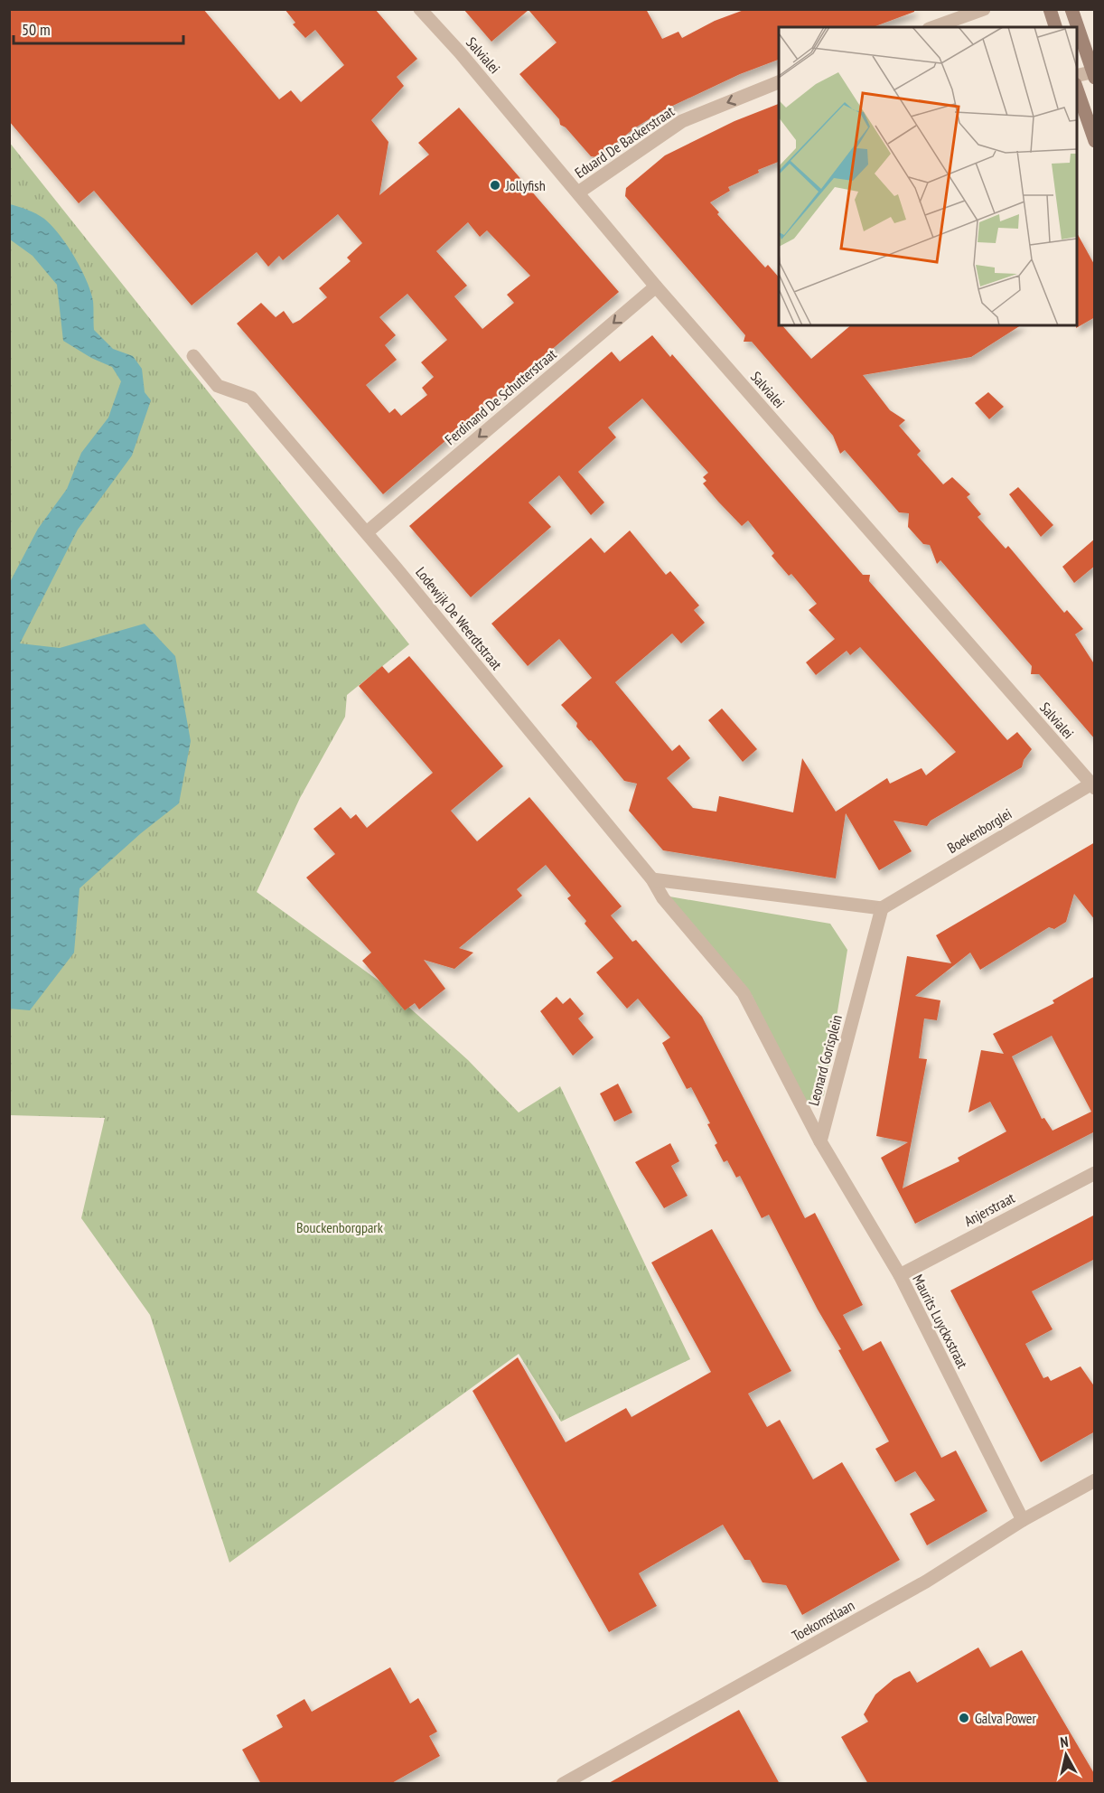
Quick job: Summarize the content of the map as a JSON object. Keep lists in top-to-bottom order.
{
  "streets": {
    "street": [
      "Salvialei",
      "Eduard De Backerstraat",
      "Ferdinand De Schutterstraat",
      "Lodewijk De Weerdtstraat",
      "Boekenborglei",
      "Leonard Gorisplein",
      "Anjerstraat",
      "Maurits Luyckxstraat",
      "Toekomstlaan"
    ]
  },
  "crossings": [
    ["Salvialei", "Eduard De Backerstraat"],
    ["Salvialei", "Ferdinand De Schutterstraat"],
    ["Salvialei", "Boekenborglei"],
    ["Ferdinand De Schutterstraat", "Lodewijk De Weerdtstraat"],
    ["Lodewijk De Weerdtstraat", "Leonard Gorisplein"],
    ["Boekenborglei", "Leonard Gorisplein"],
    ["Leonard Gorisplein", "Maurits Luyckxstraat"],
    ["Anjerstraat", "Maurits Luyckxstraat"],
    ["Maurits Luyckxstraat", "Toekomstlaan"]
  ],
  "one_way": ["Eduard De Backerstraat", "Ferdinand De Schutterstraat"],
  "parks": ["Bouckenborgpark"],
  "places": ["Jollyfish", "Galva Power"],
  "scale_bar": "50 m",
  "north": "top"
}
